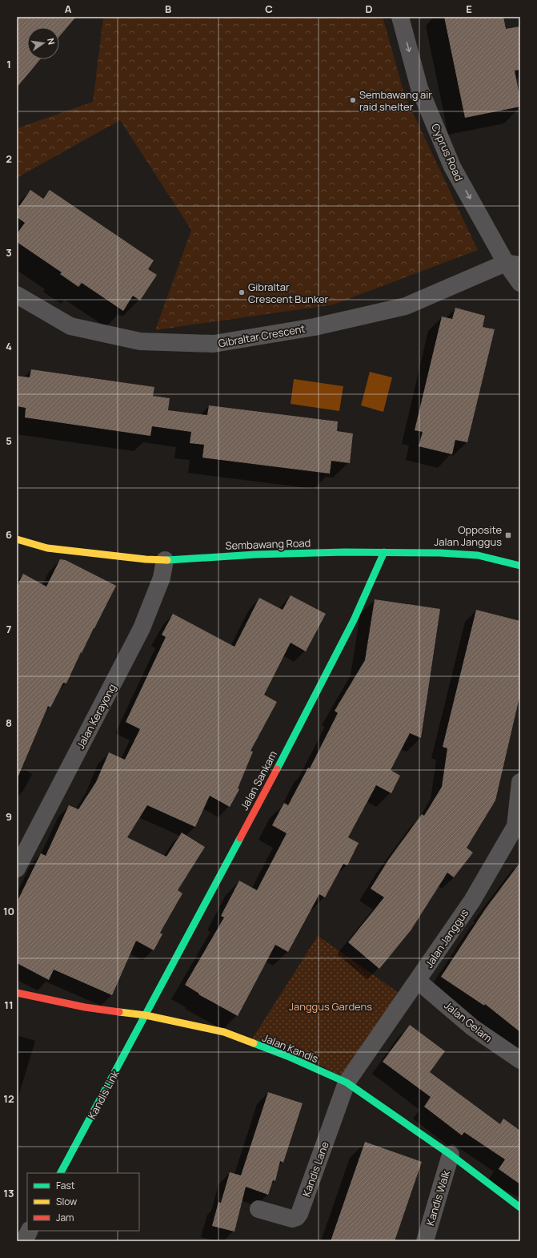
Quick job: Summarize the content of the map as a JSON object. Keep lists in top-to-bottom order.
{
  "streets": {
    "street": [
      "Cyprus Road",
      "Gibraltar Crescent",
      "Sembawang Road",
      "Jalan Kerayong",
      "Jalan Sankam",
      "Jalan Janggus",
      "Jalan Gelam",
      "Jalan Kandis",
      "Kandis Link",
      "Kandis Lane",
      "Kandis Walk"
    ]
  },
  "crossings": [
    ["Cyprus Road", "Gibraltar Crescent"],
    ["Sembawang Road", "Jalan Kerayong"],
    ["Sembawang Road", "Jalan Sankam"],
    ["Jalan Sankam", "Jalan Kandis"],
    ["Jalan Sankam", "Kandis Link"],
    ["Jalan Janggus", "Jalan Gelam"],
    ["Jalan Janggus", "Jalan Kandis"],
    ["Jalan Janggus", "Kandis Lane"],
    ["Jalan Kandis", "Kandis Link"],
    ["Jalan Kandis", "Kandis Lane"],
    ["Jalan Kandis", "Kandis Walk"]
  ],
  "one_way": ["Cyprus Road"],
  "parks": ["Janggus Gardens"],
  "places": {
    "other": ["Sembawang air raid shelter", "Gibraltar Crescent Bunker"],
    "transit": ["Opposite Jalan Janggus"]
  },
  "legend": ["Fast", "Slow", "Jam"],
  "north": "right",
  "grid": {
    "columns": [
      "A",
      "B",
      "C",
      "D",
      "E"
    ],
    "rows": [
      "1",
      "2",
      "3",
      "4",
      "5",
      "6",
      "7",
      "8",
      "9",
      "10",
      "11",
      "12",
      "13"
    ]
  }
}
